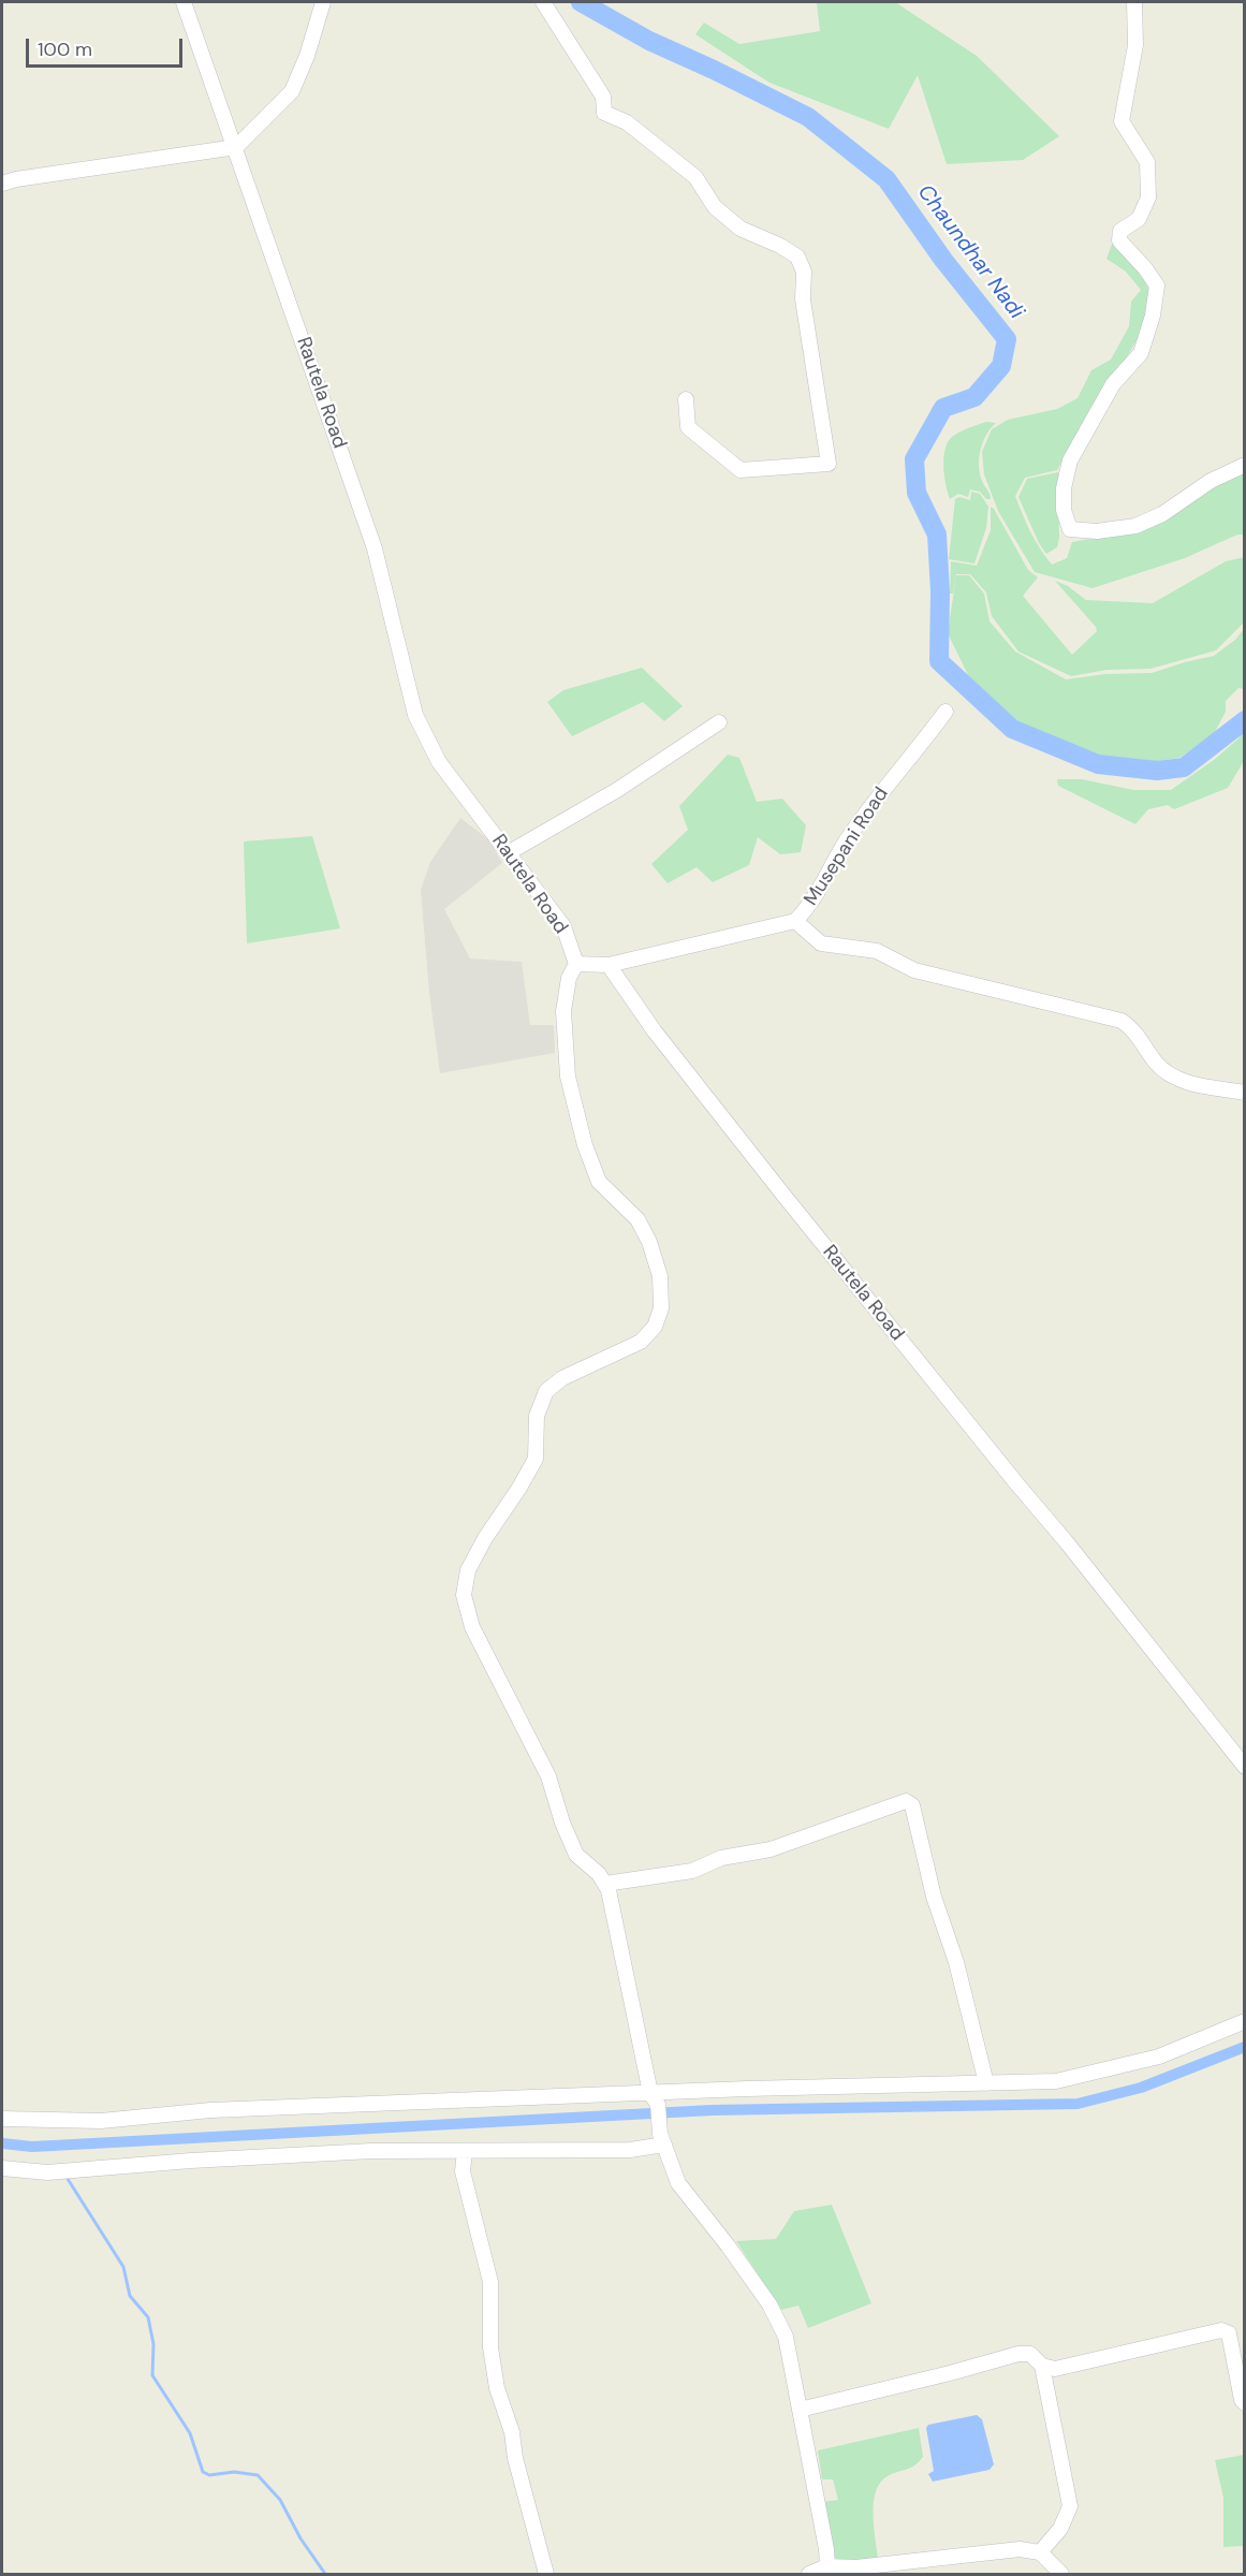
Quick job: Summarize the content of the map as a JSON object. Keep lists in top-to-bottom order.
{
  "streets": {
    "street": ["Rautela Road", "Musepani Road"]
  },
  "crossings": [
    ["Rautela Road", "Musepani Road"]
  ],
  "water": ["Chaundhar Nadi"],
  "scale_bar": "100 m"
}
